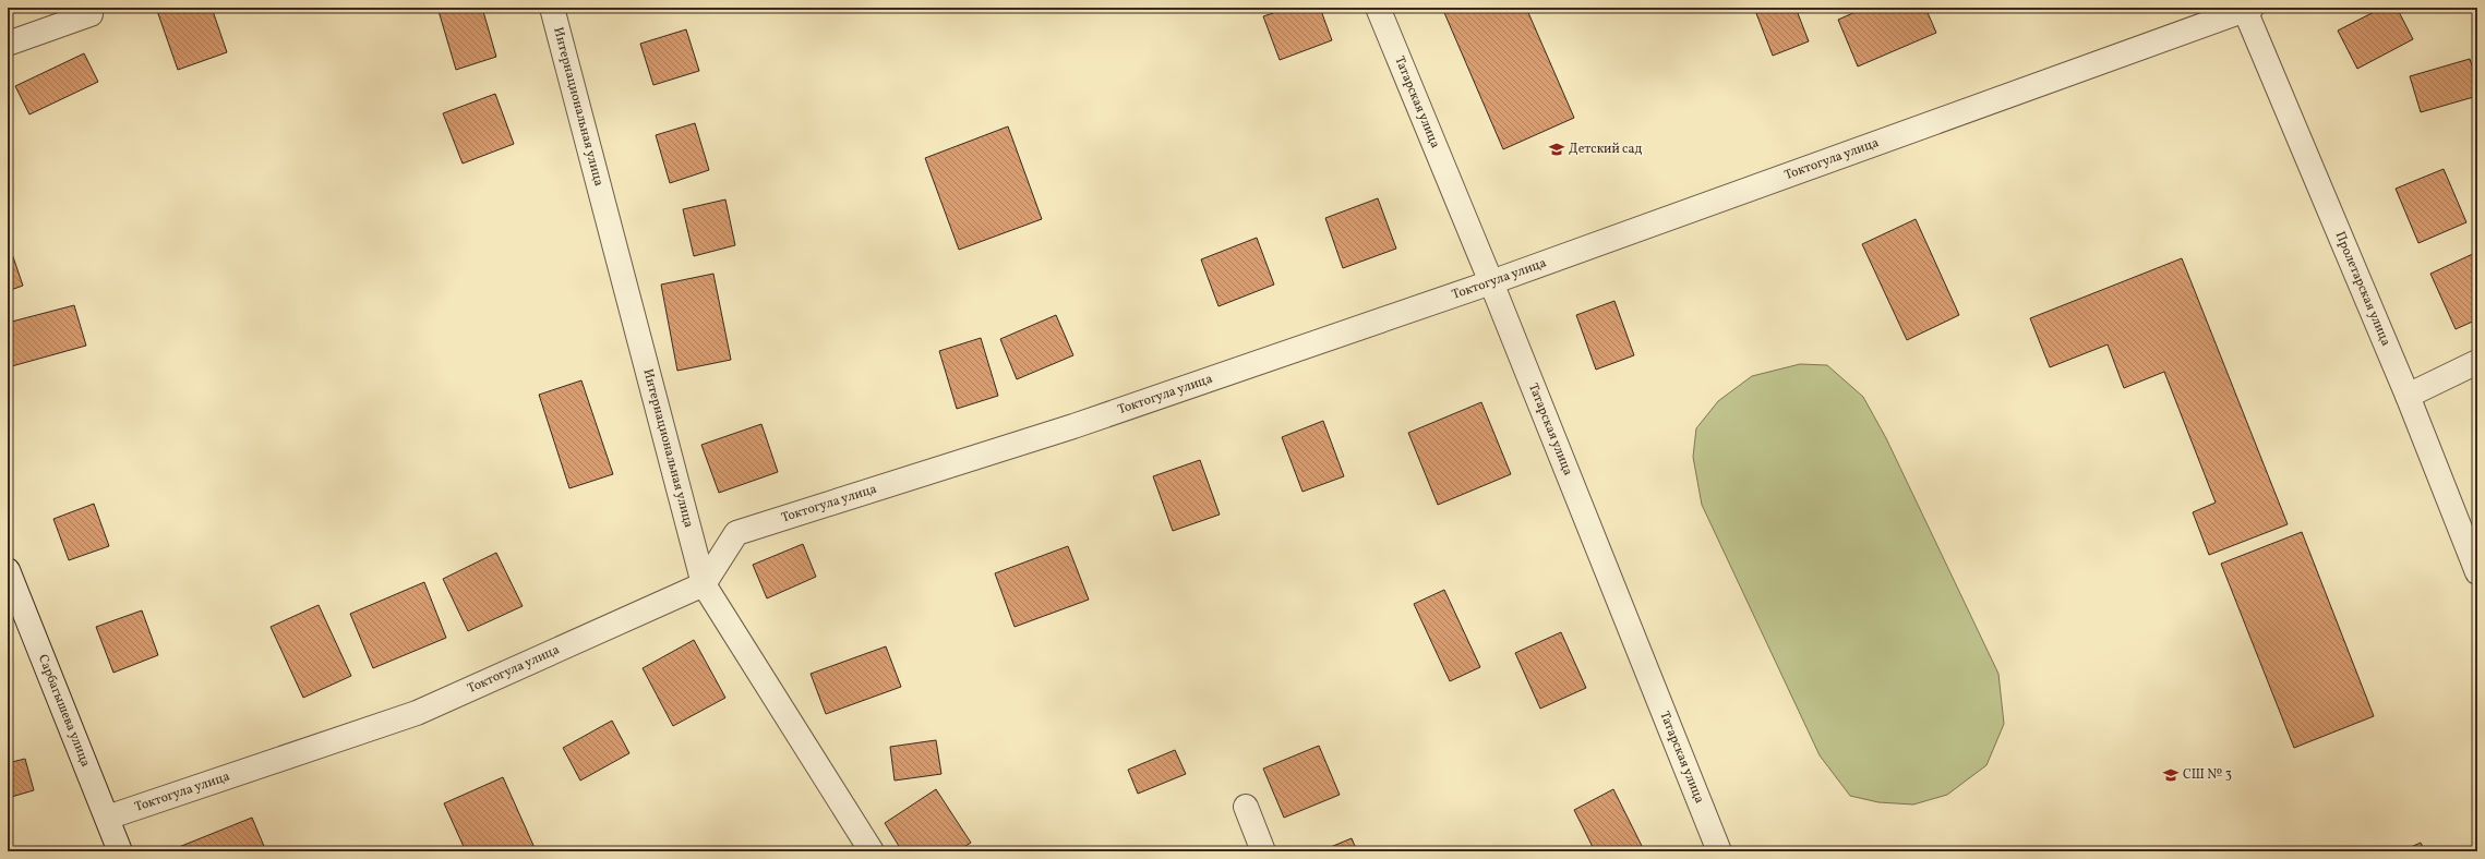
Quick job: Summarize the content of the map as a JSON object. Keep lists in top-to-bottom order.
{
  "streets": {
    "street": [
      "Татарская улица",
      "Интернациональная улица",
      "Токтогула улица",
      "Пролетарская улица",
      "Сарбагышева улица"
    ]
  },
  "crossings": [
    ["Татарская улица", "Токтогула улица"],
    ["Интернациональная улица", "Токтогула улица"],
    ["Токтогула улица", "Пролетарская улица"],
    ["Токтогула улица", "Сарбагышева улица"]
  ],
  "places": {
    "school or university": ["Детский сад", "СШ № 3"]
  }
}
